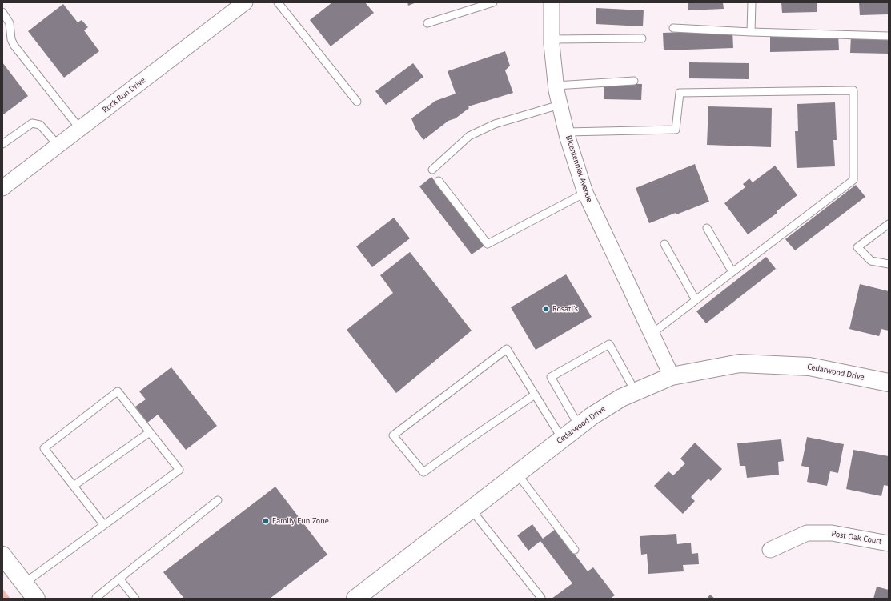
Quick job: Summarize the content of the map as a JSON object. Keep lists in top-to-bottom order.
{
  "streets": {
    "street": [
      "Rock Run Drive",
      "Bicentennial Avenue",
      "Cedarwood Drive",
      "Post Oak Court"
    ]
  },
  "crossings": [
    ["Bicentennial Avenue", "Cedarwood Drive"]
  ],
  "places": ["Rosati's", "Family Fun Zone"]
}
